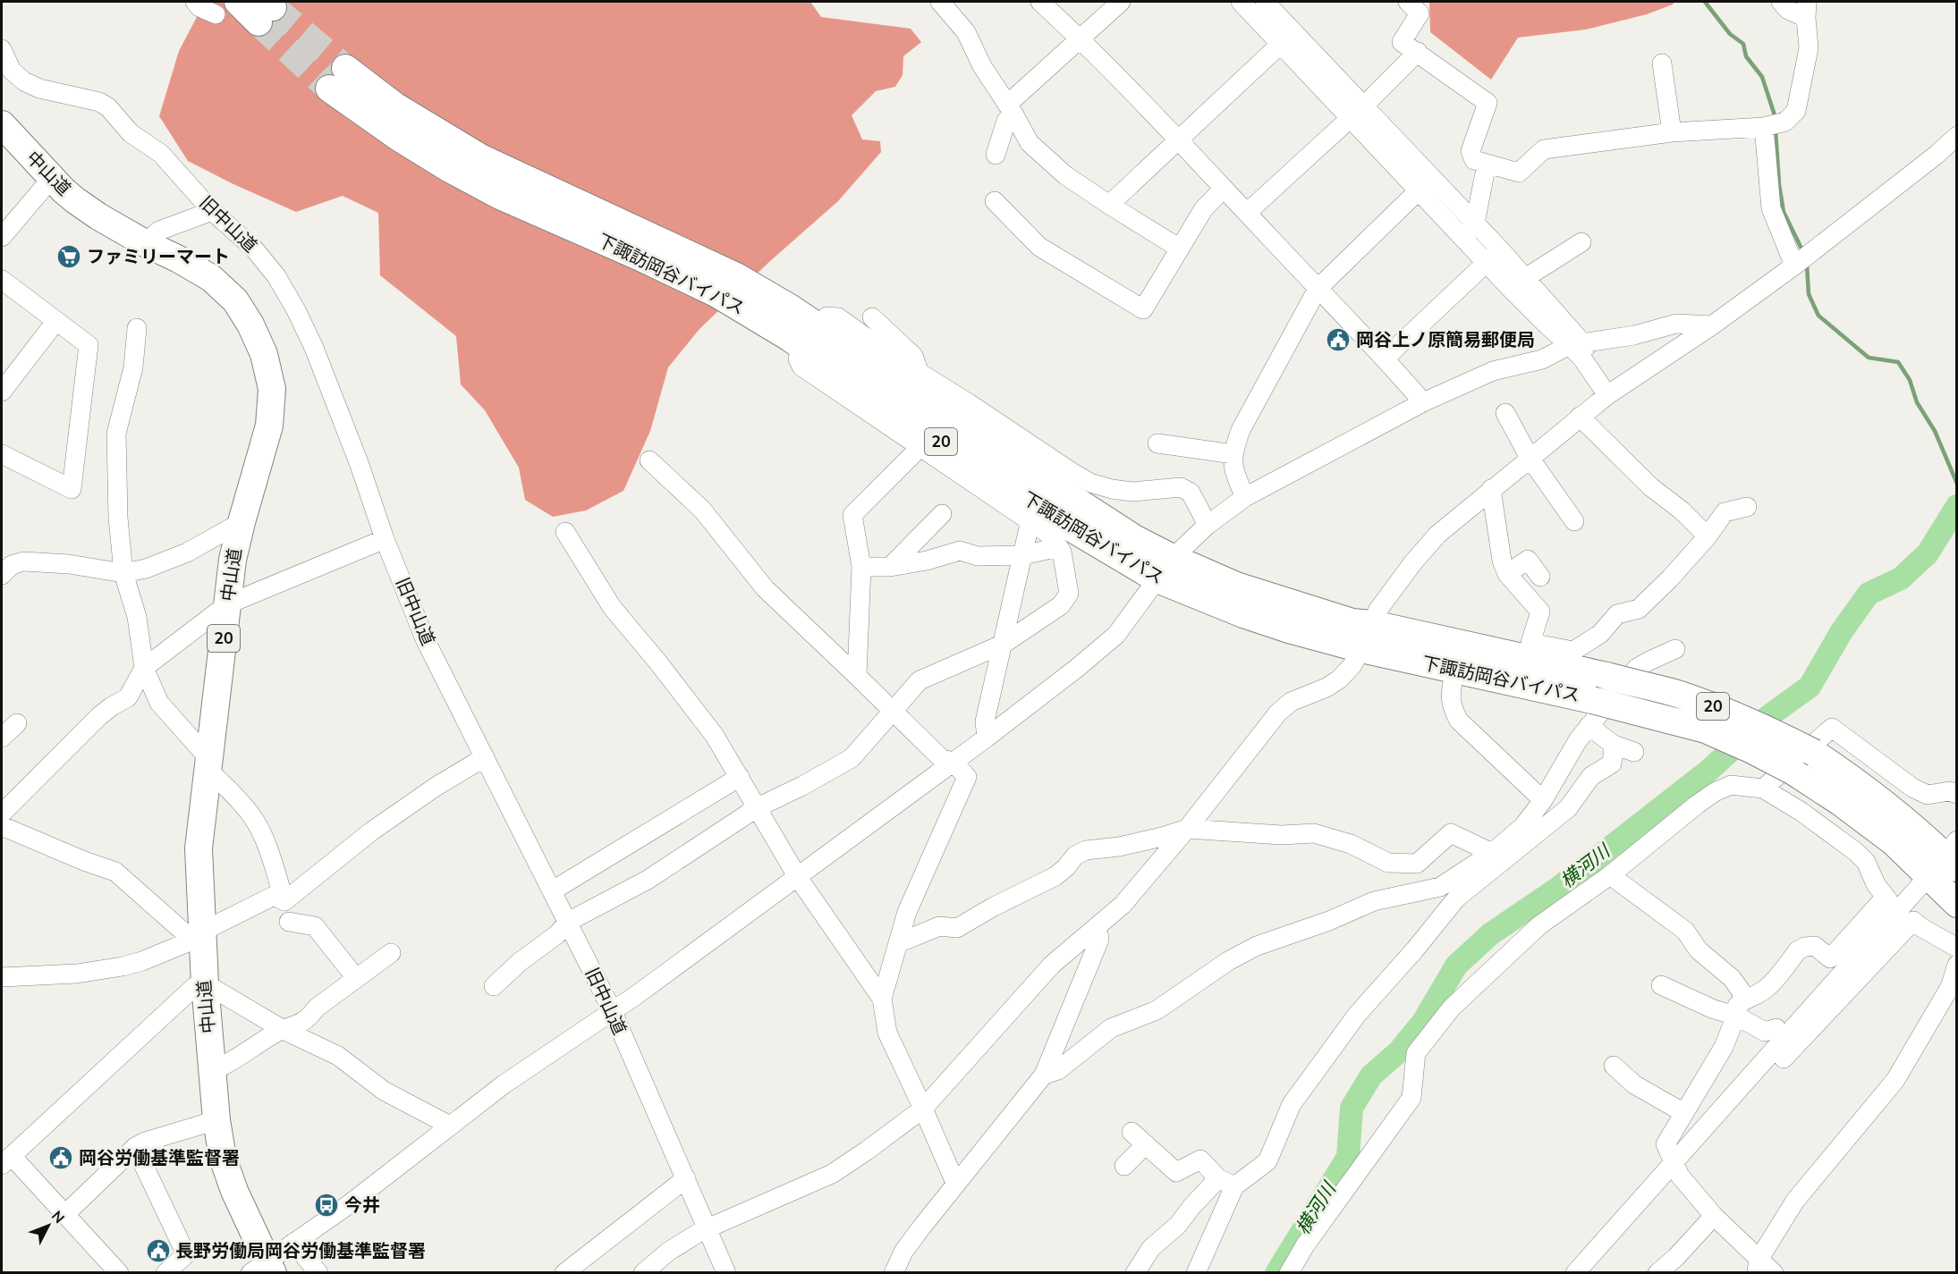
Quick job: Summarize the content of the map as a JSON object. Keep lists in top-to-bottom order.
{
  "streets": {
    "highway": ["中山道", "下諏訪岡谷バイパス", "20"],
    "street": ["旧中山道"]
  },
  "water": ["横河川"],
  "places": {
    "supermarket": ["ファミリーマート"],
    "public building": ["岡谷上ノ原簡易郵便局", "岡谷労働基準監督署", "長野労働局岡谷労働基準監督署"],
    "bus stop": ["今井"]
  },
  "north": "top right"
}
